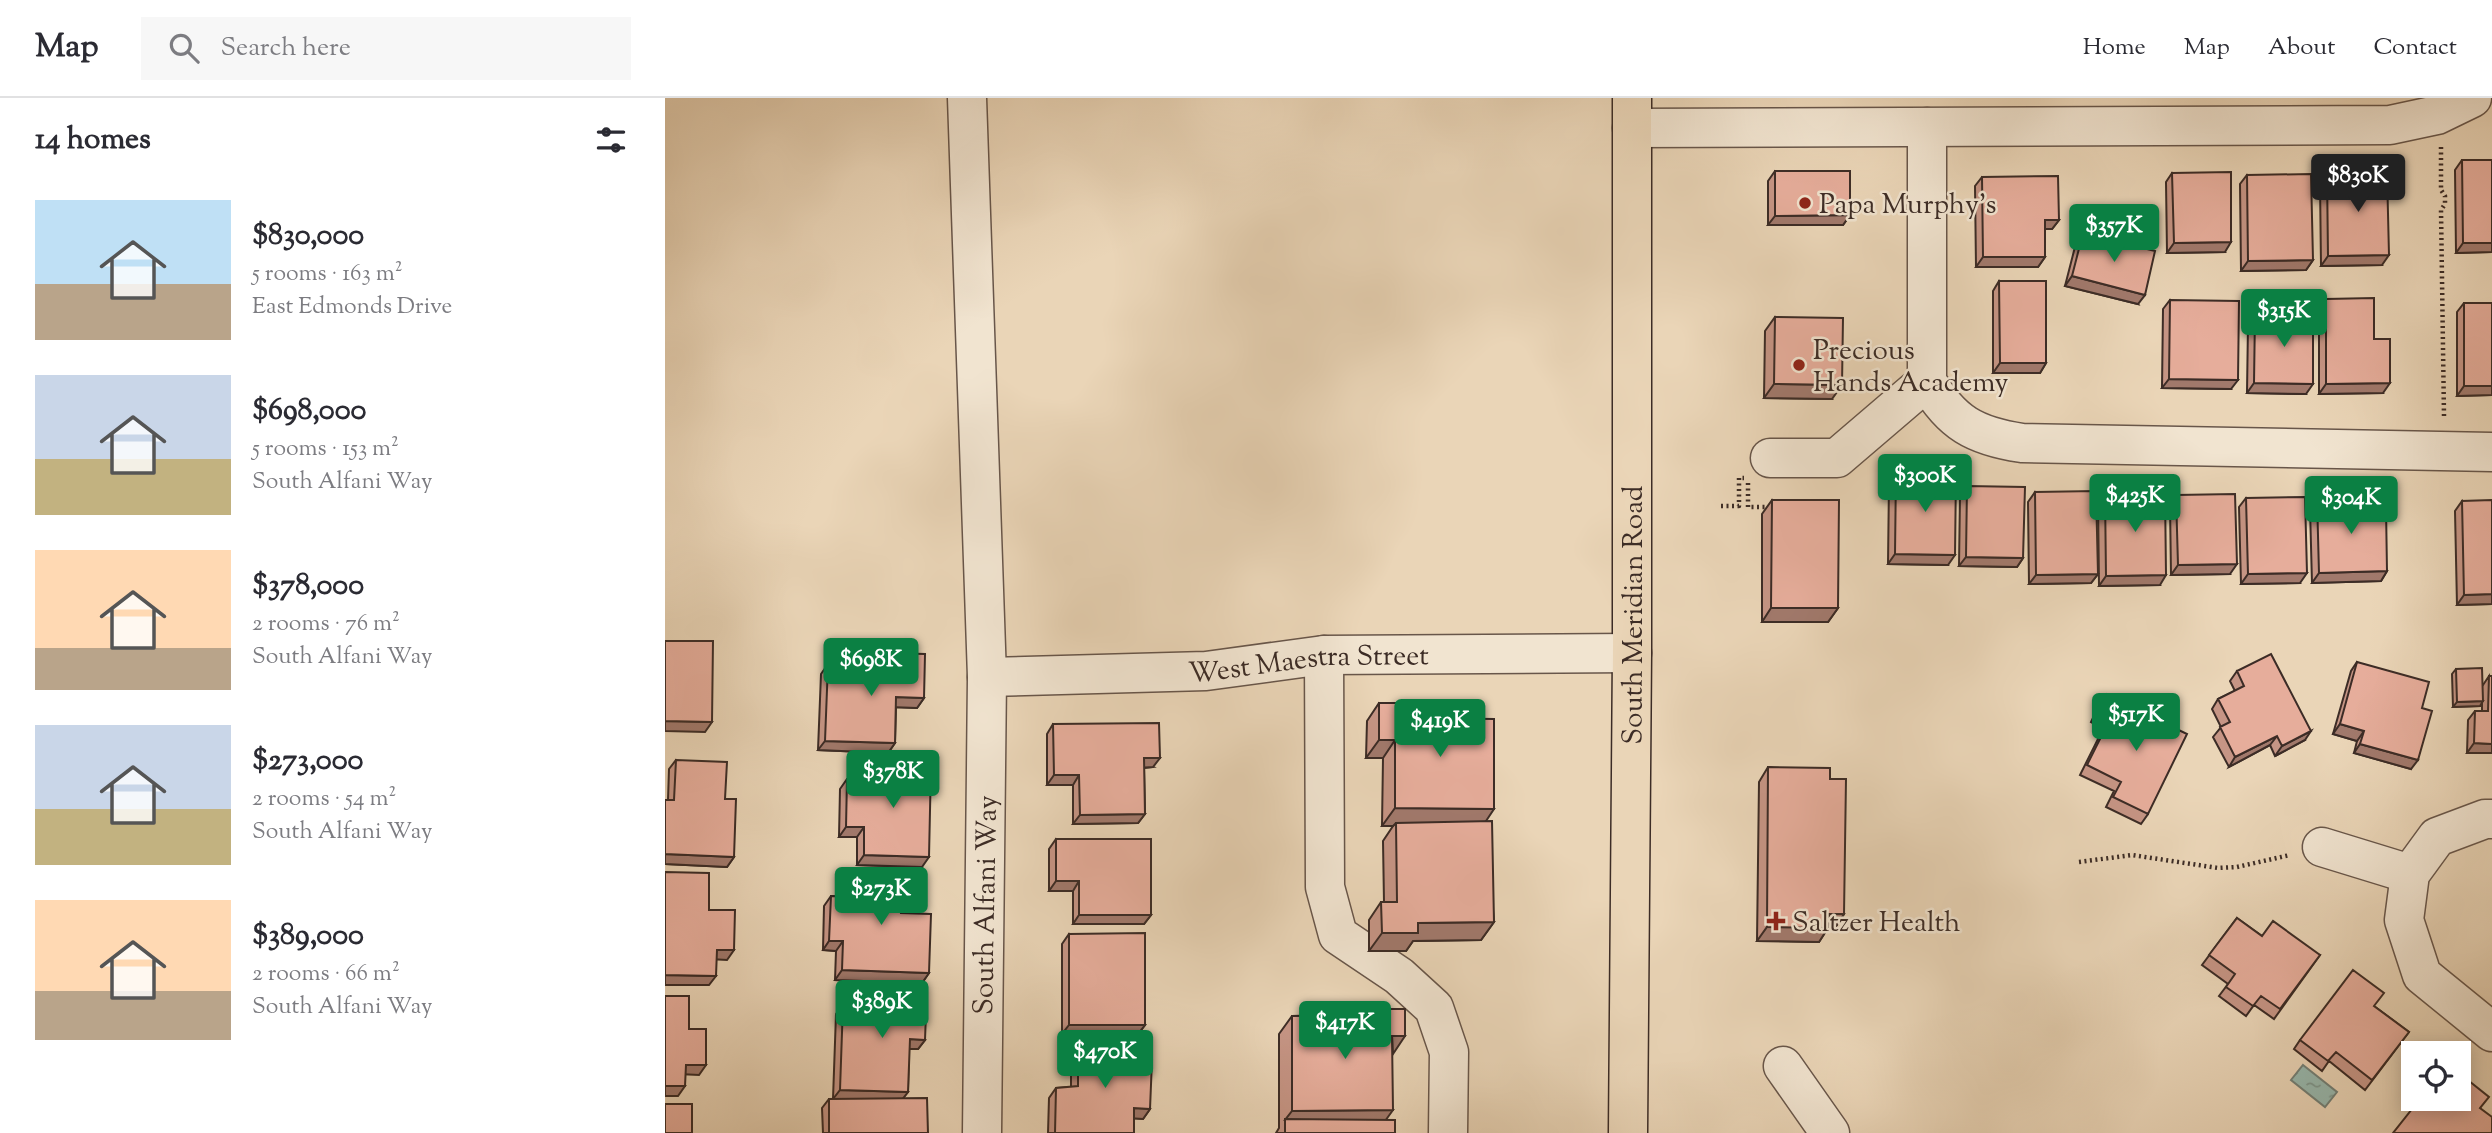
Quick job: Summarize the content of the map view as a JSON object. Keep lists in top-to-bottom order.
{
  "streets": {
    "main road": ["South Meridian Road"],
    "street": ["West Maestra Street", "South Alfani Way"]
  },
  "crossings": [
    ["South Meridian Road", "West Maestra Street"],
    ["West Maestra Street", "South Alfani Way"]
  ],
  "places": {
    "other": ["Papa Murphy's", "Precious Hands Academy"],
    "health": ["Saltzer Health"]
  },
  "page": {
    "header": "Map",
    "search": "Search here",
    "nav": [
      "Home",
      "Map",
      "About",
      "Contact"
    ],
    "heading": "14 homes",
    "price": [
      "$830K",
      "$357K",
      "$315K",
      "$300K",
      "$425K",
      "$304K",
      "$698K",
      "$517K",
      "$419K",
      "$378K",
      "$273K",
      "$389K",
      "$417K",
      "$470K"
    ],
    "list": [
      {
        "name": "$830,000",
        "note": "5 rooms · 163 m² · East Edmonds Drive"
      },
      {
        "name": "$698,000",
        "note": "5 rooms · 153 m² · South Alfani Way"
      },
      {
        "name": "$378,000",
        "note": "2 rooms · 76 m² · South Alfani Way"
      },
      {
        "name": "$273,000",
        "note": "2 rooms · 54 m² · South Alfani Way"
      },
      {
        "name": "$389,000",
        "note": "2 rooms · 66 m² · South Alfani Way"
      }
    ]
  }
}
